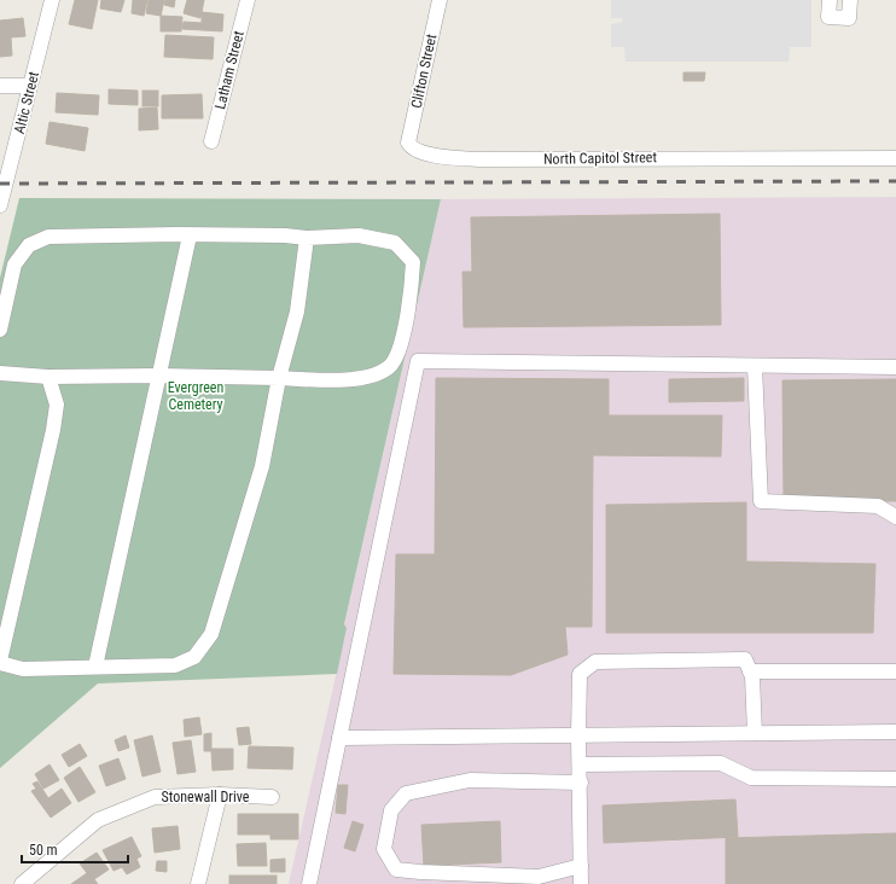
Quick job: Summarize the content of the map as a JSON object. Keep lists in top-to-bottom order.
{
  "streets": {
    "street": [
      "Latham Street",
      "Clifton Street",
      "Altic Street",
      "North Capitol Street",
      "Stonewall Drive"
    ]
  },
  "crossings": [
    ["Clifton Street", "North Capitol Street"]
  ],
  "parks": ["Evergreen Cemetery"],
  "scale_bar": "50 m"
}
